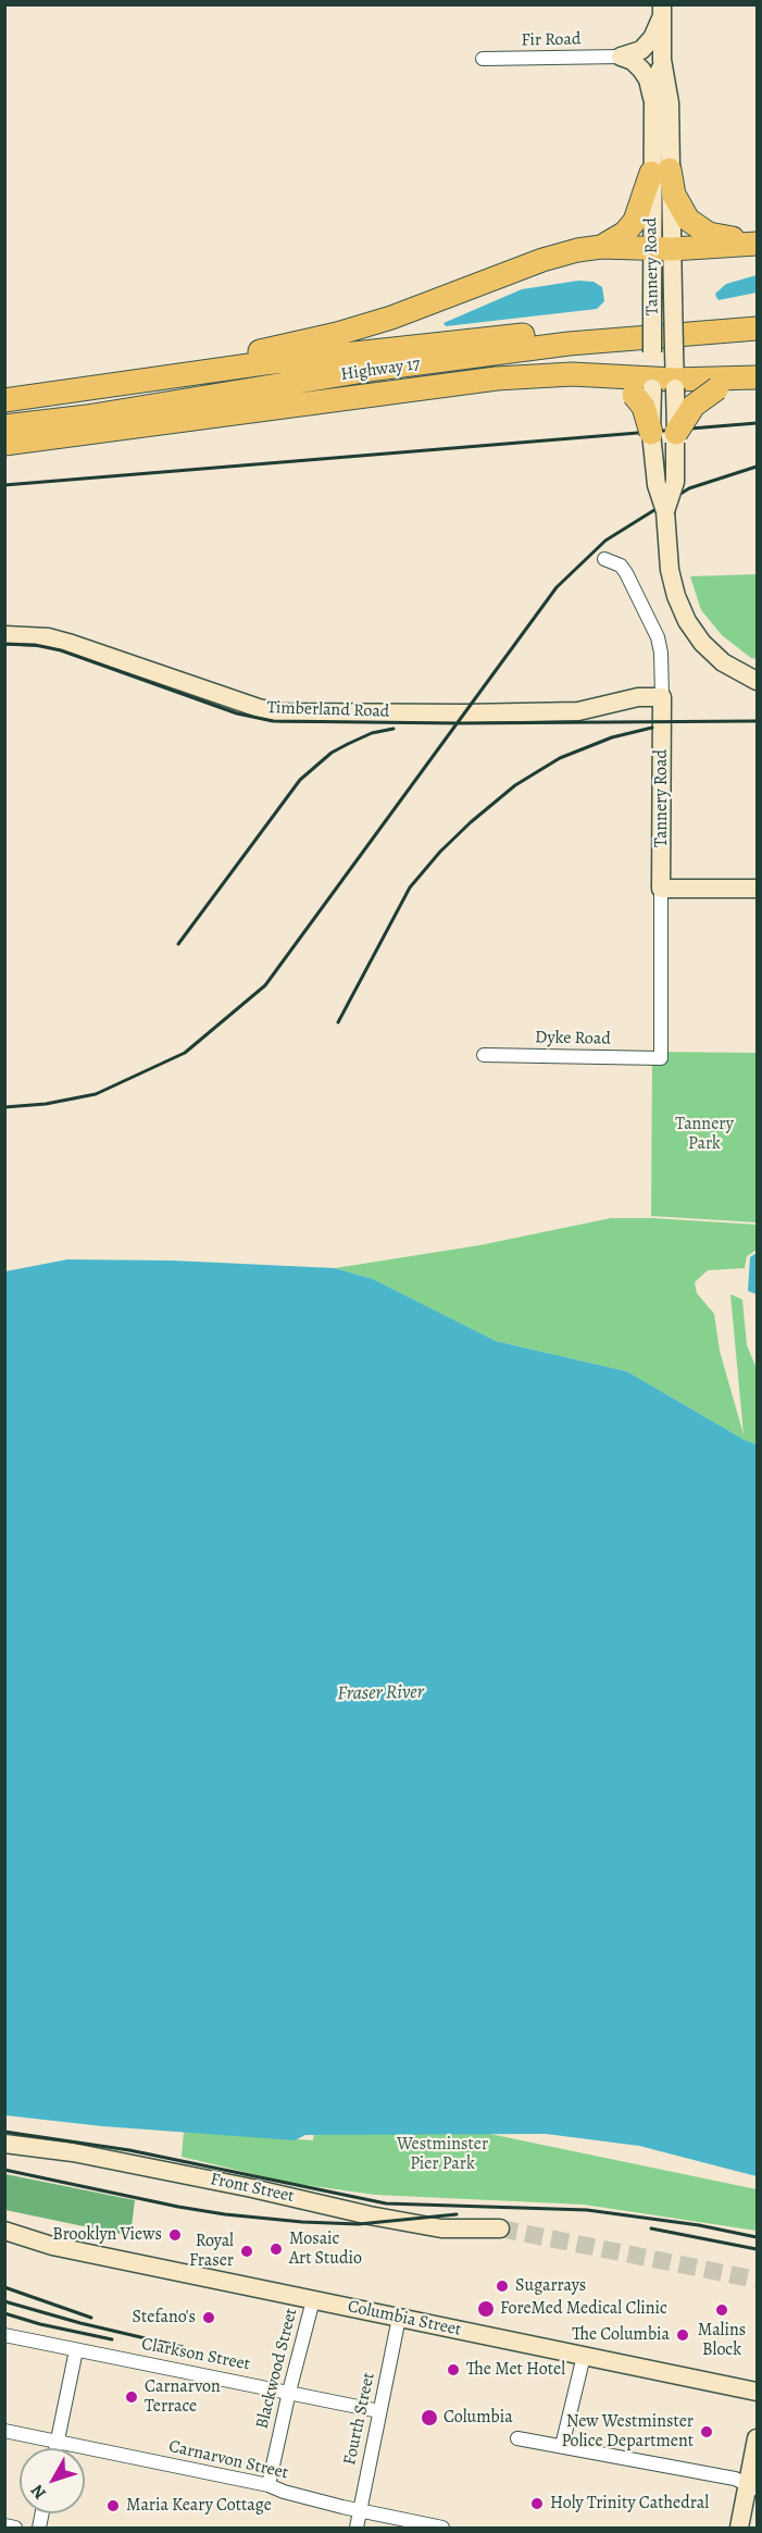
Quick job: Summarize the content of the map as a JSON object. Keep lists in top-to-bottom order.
{
  "streets": {
    "highway": ["Highway 17"],
    "street": [
      "Fir Road",
      "Tannery Road",
      "Timberland Road",
      "Dyke Road",
      "Front Street",
      "Columbia Street",
      "Clarkson Street",
      "Blackwood Street",
      "Fourth Street",
      "Carnarvon Street"
    ]
  },
  "crossings": [
    ["Tannery Road", "Timberland Road"],
    ["Tannery Road", "Dyke Road"],
    ["Columbia Street", "Blackwood Street"],
    ["Columbia Street", "Fourth Street"],
    ["Clarkson Street", "Blackwood Street"],
    ["Clarkson Street", "Fourth Street"],
    ["Blackwood Street", "Carnarvon Street"],
    ["Fourth Street", "Carnarvon Street"]
  ],
  "water": ["Fraser River"],
  "parks": ["Tannery Park", "Westminster Pier Park"],
  "places": [
    "Brooklyn Views",
    "Mosaic Art Studio",
    "Royal Fraser",
    "Sugarrays",
    "ForeMed Medical Clinic",
    "Malins Block",
    "Stefano's",
    "The Columbia",
    "The Met Hotel",
    "Carnarvon Terrace",
    "Columbia",
    "New Westminster Police Department",
    "Holy Trinity Cathedral",
    "Maria Keary Cottage"
  ],
  "north": "bottom left"
}
